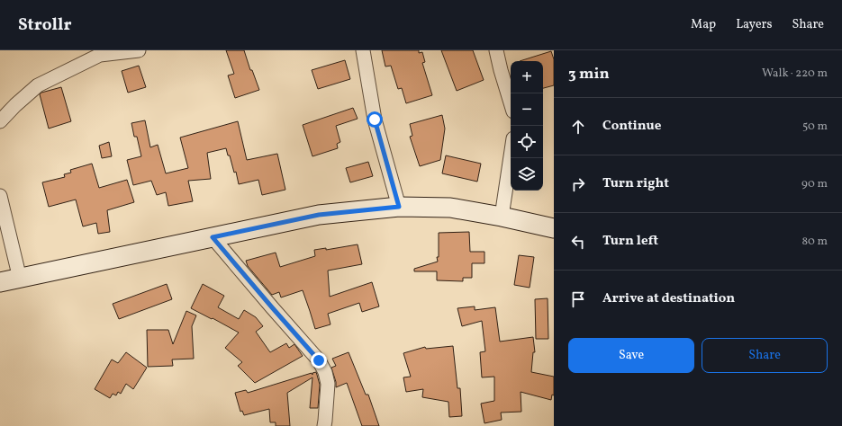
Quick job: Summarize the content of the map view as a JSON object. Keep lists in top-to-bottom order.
{
  "page": {
    "header": "Strollr",
    "nav": ["Map", "Layers", "Share"],
    "heading": ["3 min", "Walk · 220 m"],
    "map_buttons": ["+", "−"],
    "list": [
      ["Continue", "50 m"],
      ["Turn right", "90 m"],
      ["Turn left", "80 m"],
      "Arrive at destination"
    ],
    "buttons": ["Save", "Share"]
  }
}
